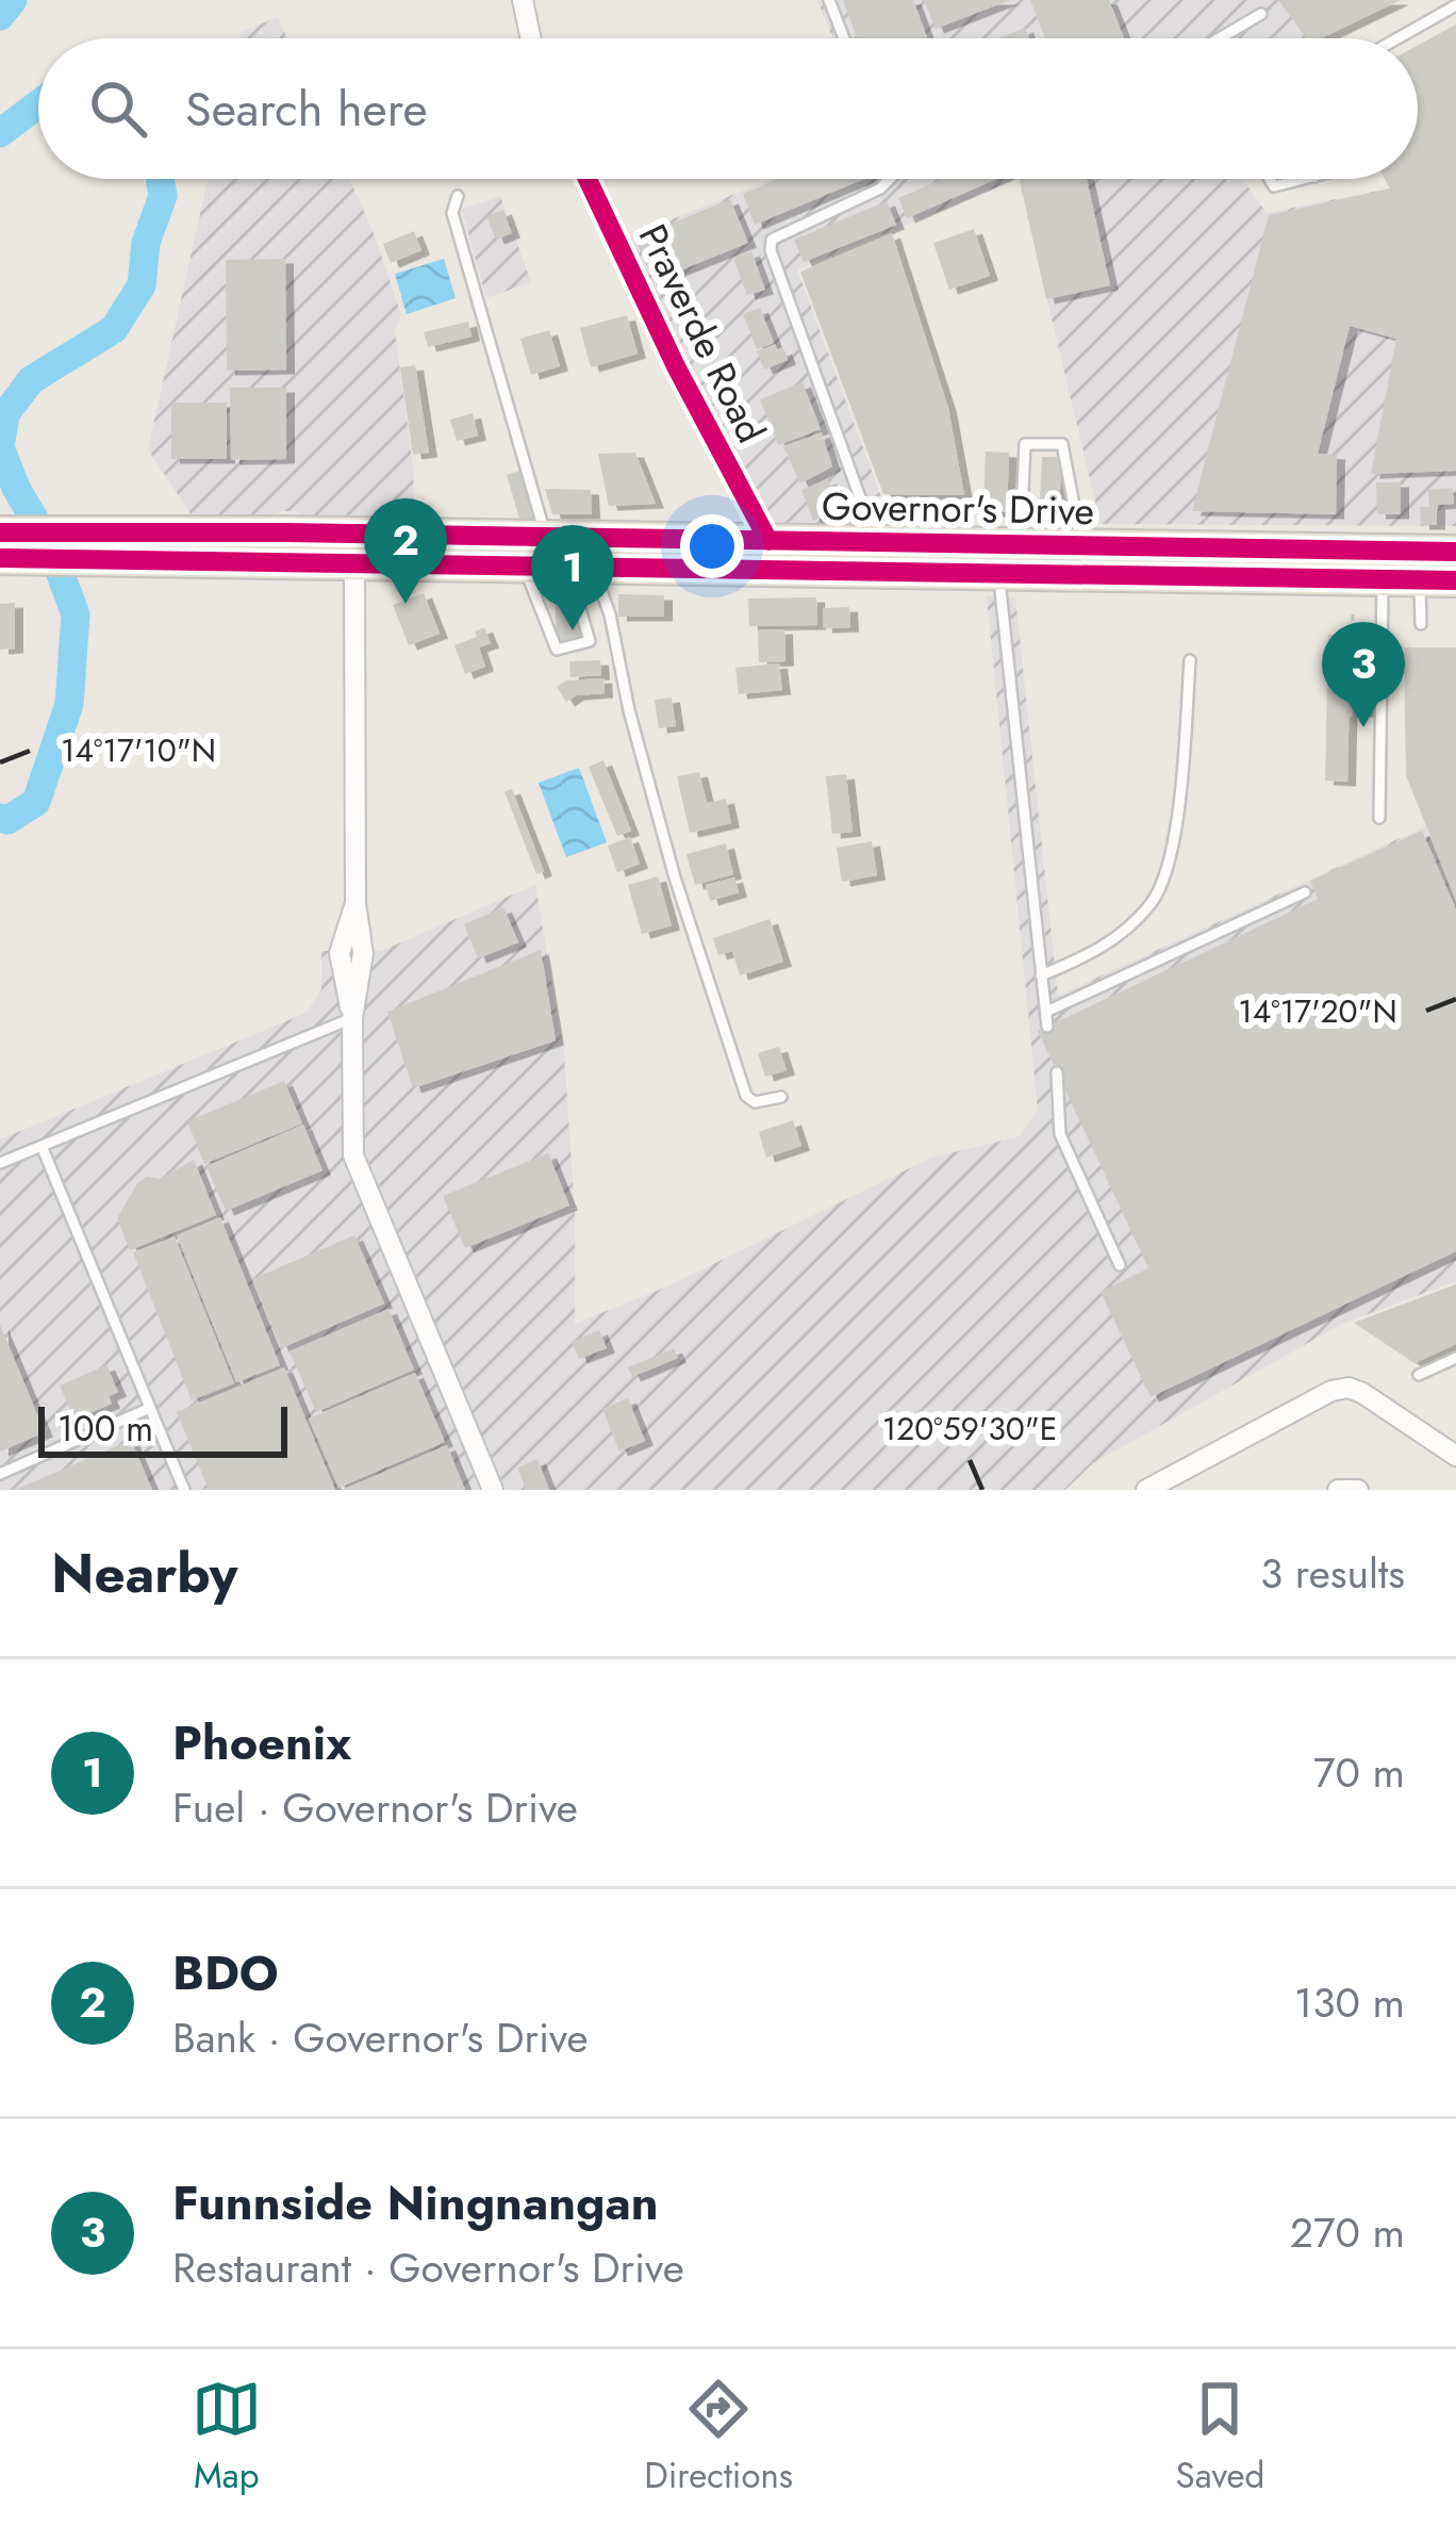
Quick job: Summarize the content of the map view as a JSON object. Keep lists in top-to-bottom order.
{
  "streets": {
    "highway": ["Governor's Drive"],
    "street": ["Praverde Road"]
  },
  "crossings": [
    ["Praverde Road", "Governor's Drive"]
  ],
  "scale_bar": "100 m",
  "page": {
    "search": "Search here",
    "pins": ["2", "1", "3"],
    "scale": "100 m",
    "heading": ["Nearby", "3 results"],
    "list": [
      {
        "mark": "1",
        "name": "Phoenix",
        "note": "Fuel · Governor's Drive",
        "value": "70 m"
      },
      {
        "mark": "2",
        "name": "BDO",
        "note": "Bank · Governor's Drive",
        "value": "130 m"
      },
      {
        "mark": "3",
        "name": "Funnside Ningnangan",
        "note": "Restaurant · Governor's Drive",
        "value": "270 m"
      }
    ],
    "nav": ["Map", "Directions", "Saved"]
  },
  "coordinates": ["14°17'10\"N", "14°17'20\"N", "120°59'30\"E"]
}
